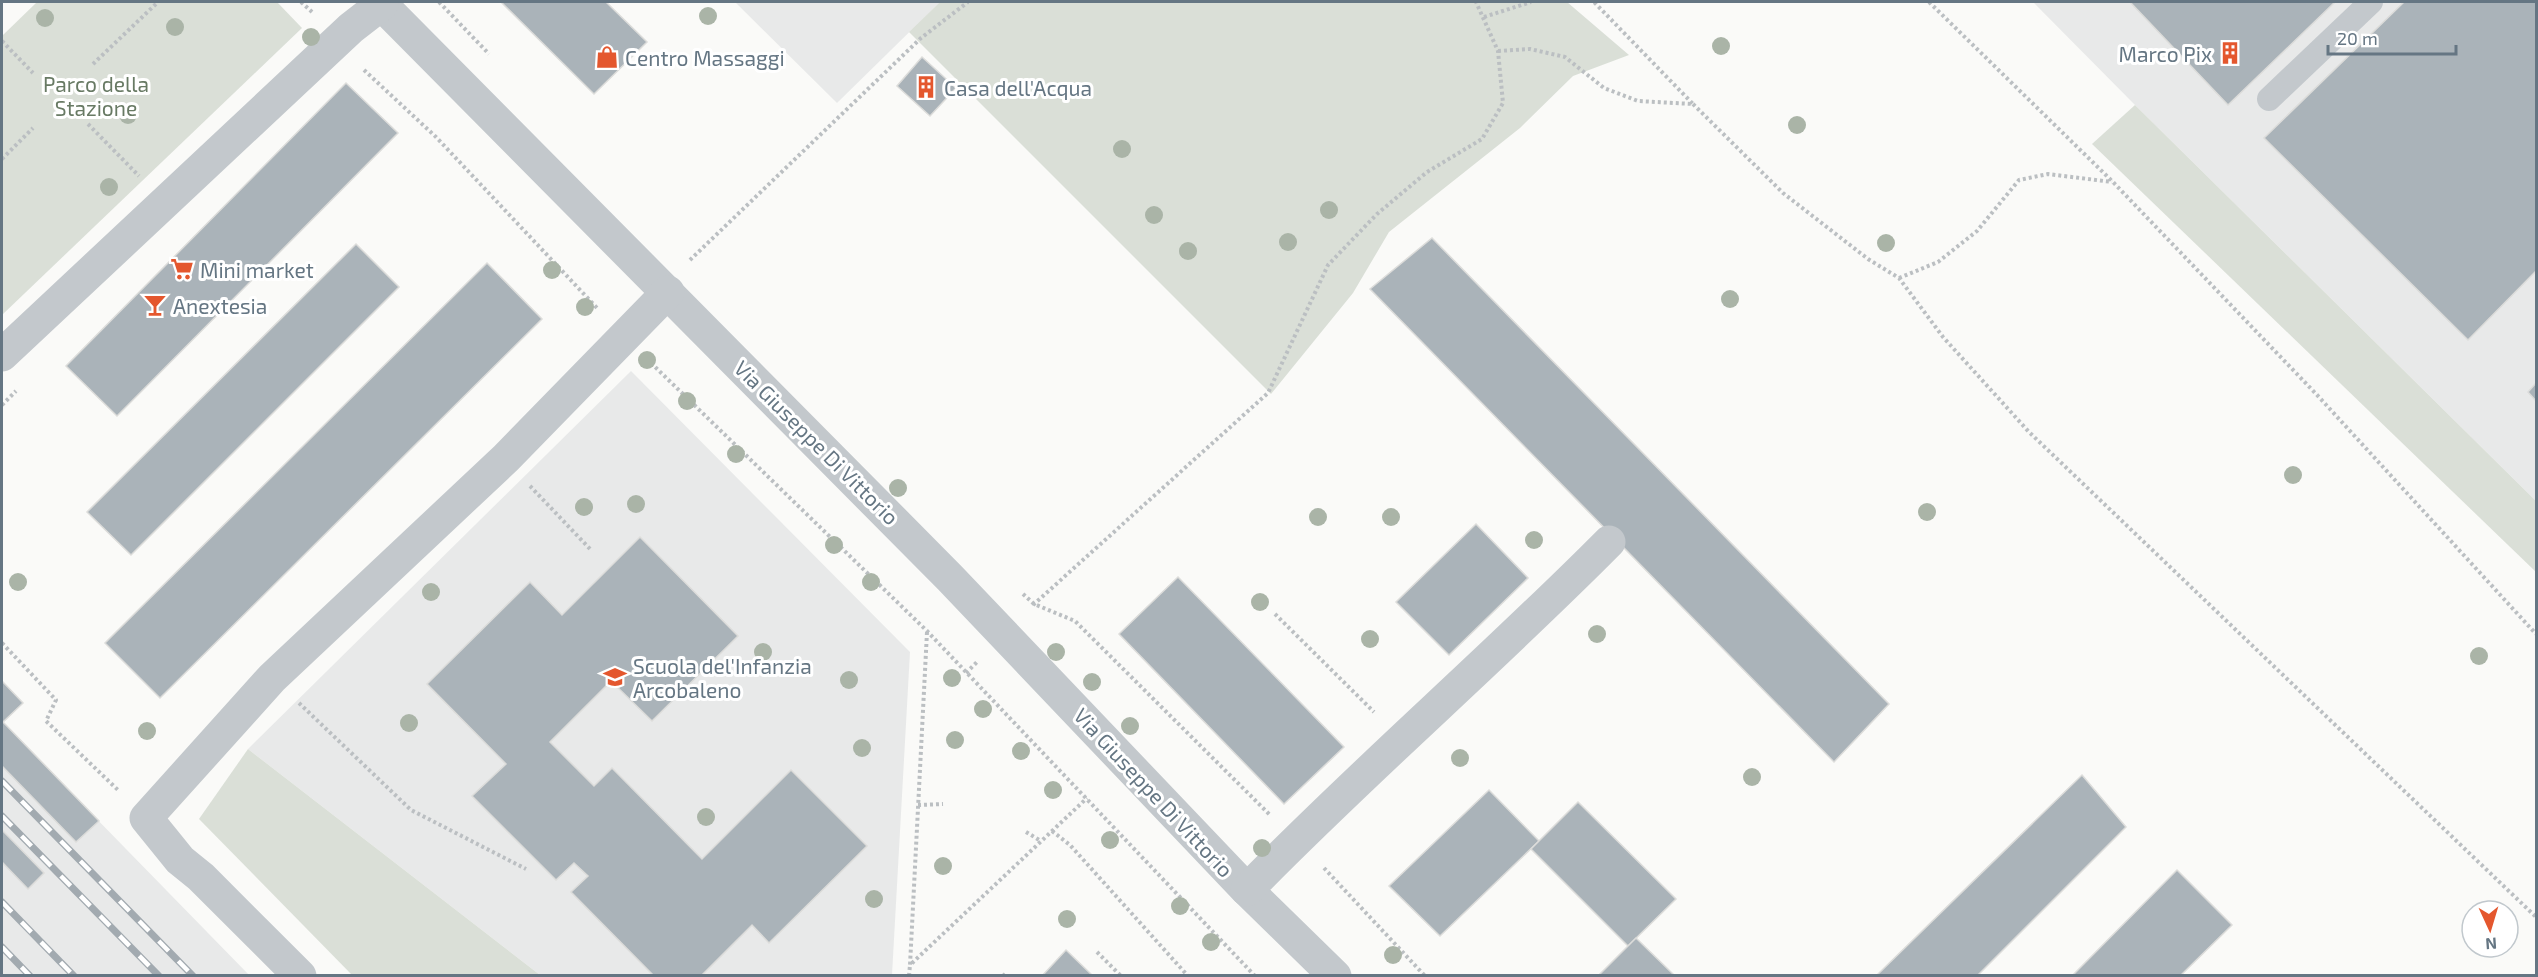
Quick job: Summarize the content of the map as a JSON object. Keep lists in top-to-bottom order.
{
  "streets": {
    "street": ["Via Giuseppe Di Vittorio"]
  },
  "parks": ["Parco della Stazione"],
  "places": {
    "building": ["Marco Pix", "Casa dell'Acqua"],
    "shop": ["Centro Massaggi"],
    "supermarket": ["Mini market"],
    "bar": ["Anextesia"],
    "school or university": ["Scuola del'Infanzia Arcobaleno"]
  },
  "scale_bar": "20 m",
  "north": "bottom"
}
